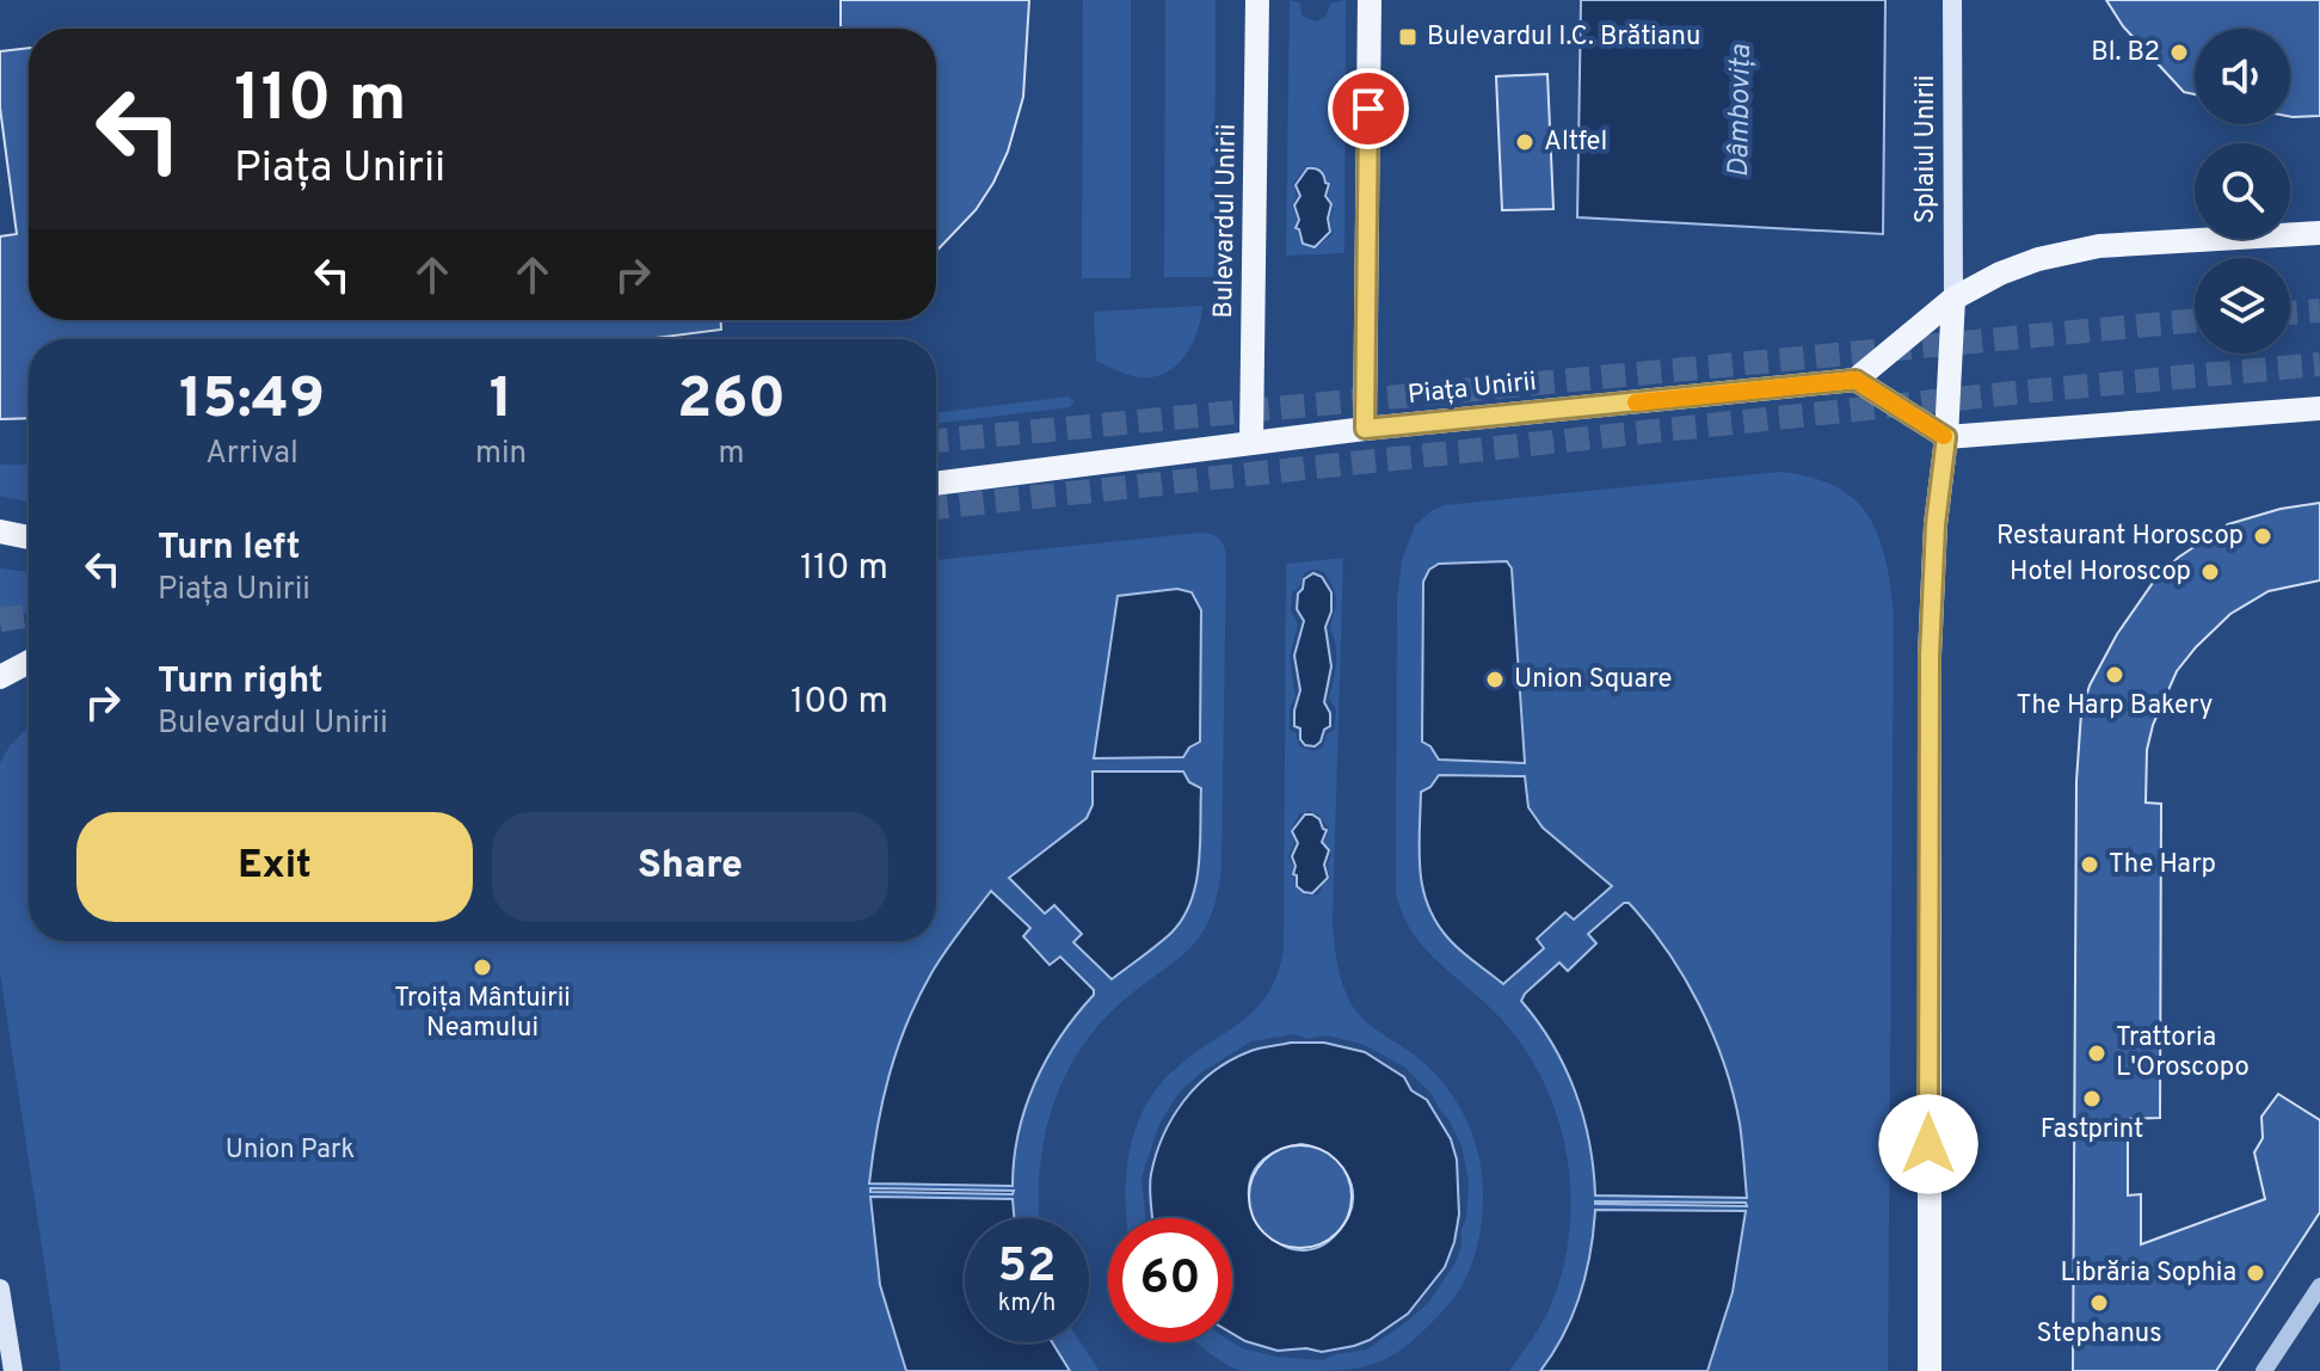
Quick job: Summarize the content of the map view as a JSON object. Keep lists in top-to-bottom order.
{
  "streets": {
    "main road": ["Splaiul Unirii", "Bulevardul Unirii", "Piața Unirii"]
  },
  "crossings": [
    ["Bulevardul Unirii", "Piața Unirii"]
  ],
  "water": ["Dâmbovița"],
  "parks": ["Union Park"],
  "places": {
    "transit": ["Bulevardul I.C. Brătianu"],
    "other": [
      "Bl. B2",
      "Altfel",
      "Restaurant Horoscop",
      "Hotel Horoscop",
      "The Harp Bakery",
      "Union Square",
      "The Harp",
      "Troița Mântuirii Neamului",
      "Trattoria L'Oroscopo",
      "Fastprint",
      "Librăria Sophia",
      "Stephanus"
    ]
  },
  "page": {
    "turn": ["110 m", "Piața Unirii"],
    "eta": [
      "15:49",
      "Arrival",
      "1",
      "min",
      "260",
      "m"
    ],
    "list": [
      {
        "name": "Turn left",
        "note": "Piața Unirii",
        "value": "110 m"
      },
      {
        "name": "Turn right",
        "note": "Bulevardul Unirii",
        "value": "100 m"
      }
    ],
    "buttons": ["Exit", "Share"],
    "speed": "52 km/h",
    "limit": "60"
  }
}
